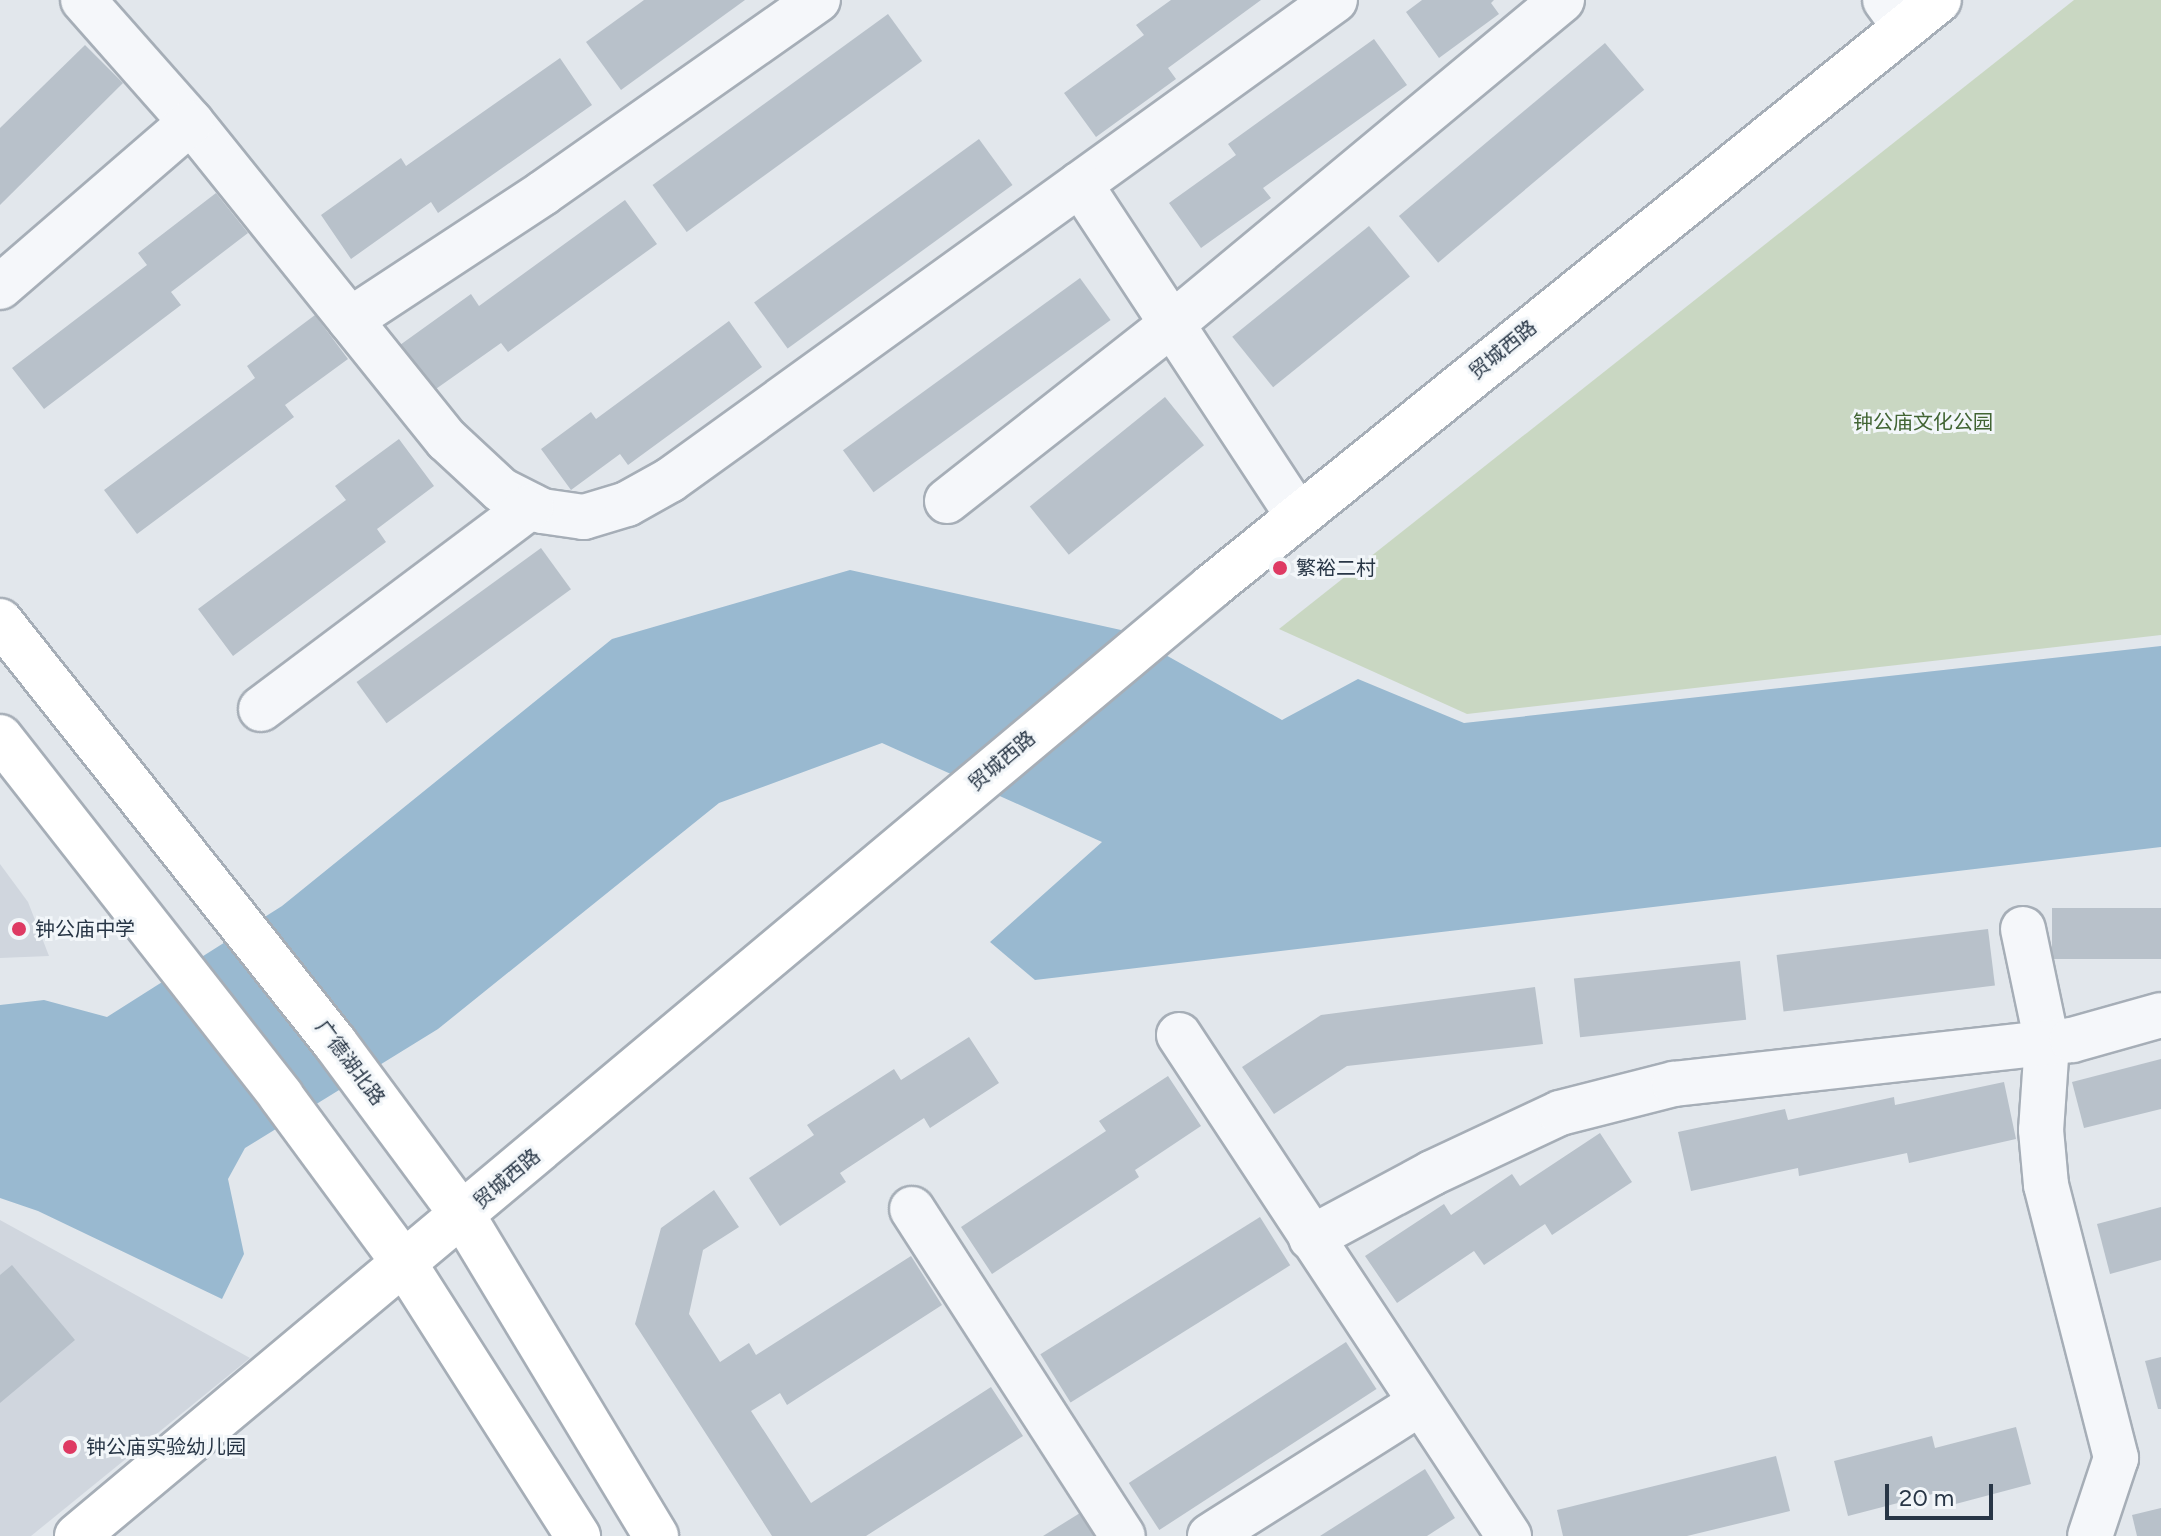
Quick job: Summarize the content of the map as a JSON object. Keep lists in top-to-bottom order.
{
  "streets": {
    "main road": ["贸城西路", "广德湖北路"]
  },
  "crossings": [
    ["贸城西路", "广德湖北路"]
  ],
  "parks": ["钟公庙文化公园"],
  "places": ["繁裕二村", "钟公庙中学", "钟公庙实验幼儿园"],
  "scale_bar": "20 m"
}
